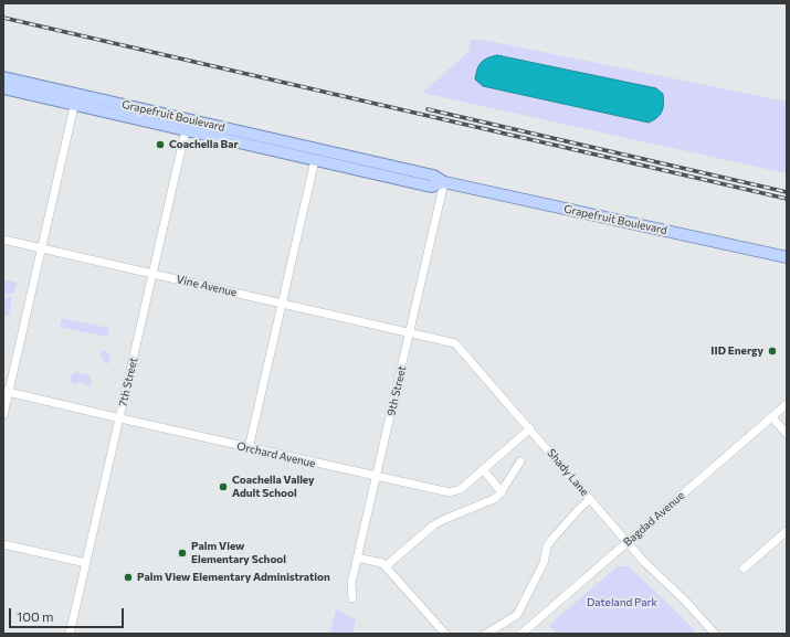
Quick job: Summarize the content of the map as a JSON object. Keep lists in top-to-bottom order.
{
  "streets": {
    "main road": ["Grapefruit Boulevard"],
    "street": [
      "Vine Avenue",
      "7th Street",
      "9th Street",
      "Orchard Avenue",
      "Shady Lane",
      "Bagdad Avenue"
    ]
  },
  "crossings": [
    ["Grapefruit Boulevard", "7th Street"],
    ["Grapefruit Boulevard", "9th Street"],
    ["Vine Avenue", "7th Street"],
    ["Vine Avenue", "9th Street"],
    ["Vine Avenue", "Shady Lane"],
    ["7th Street", "Orchard Avenue"],
    ["9th Street", "Orchard Avenue"],
    ["9th Street", "Shady Lane"],
    ["Orchard Avenue", "Shady Lane"],
    ["Shady Lane", "Bagdad Avenue"]
  ],
  "parks": ["Dateland Park"],
  "places": [
    "Coachella Bar",
    "IID Energy",
    "Coachella Valley Adult School",
    "Palm View Elementary School",
    "Palm View Elementary Administration"
  ],
  "scale_bar": "100 m"
}
